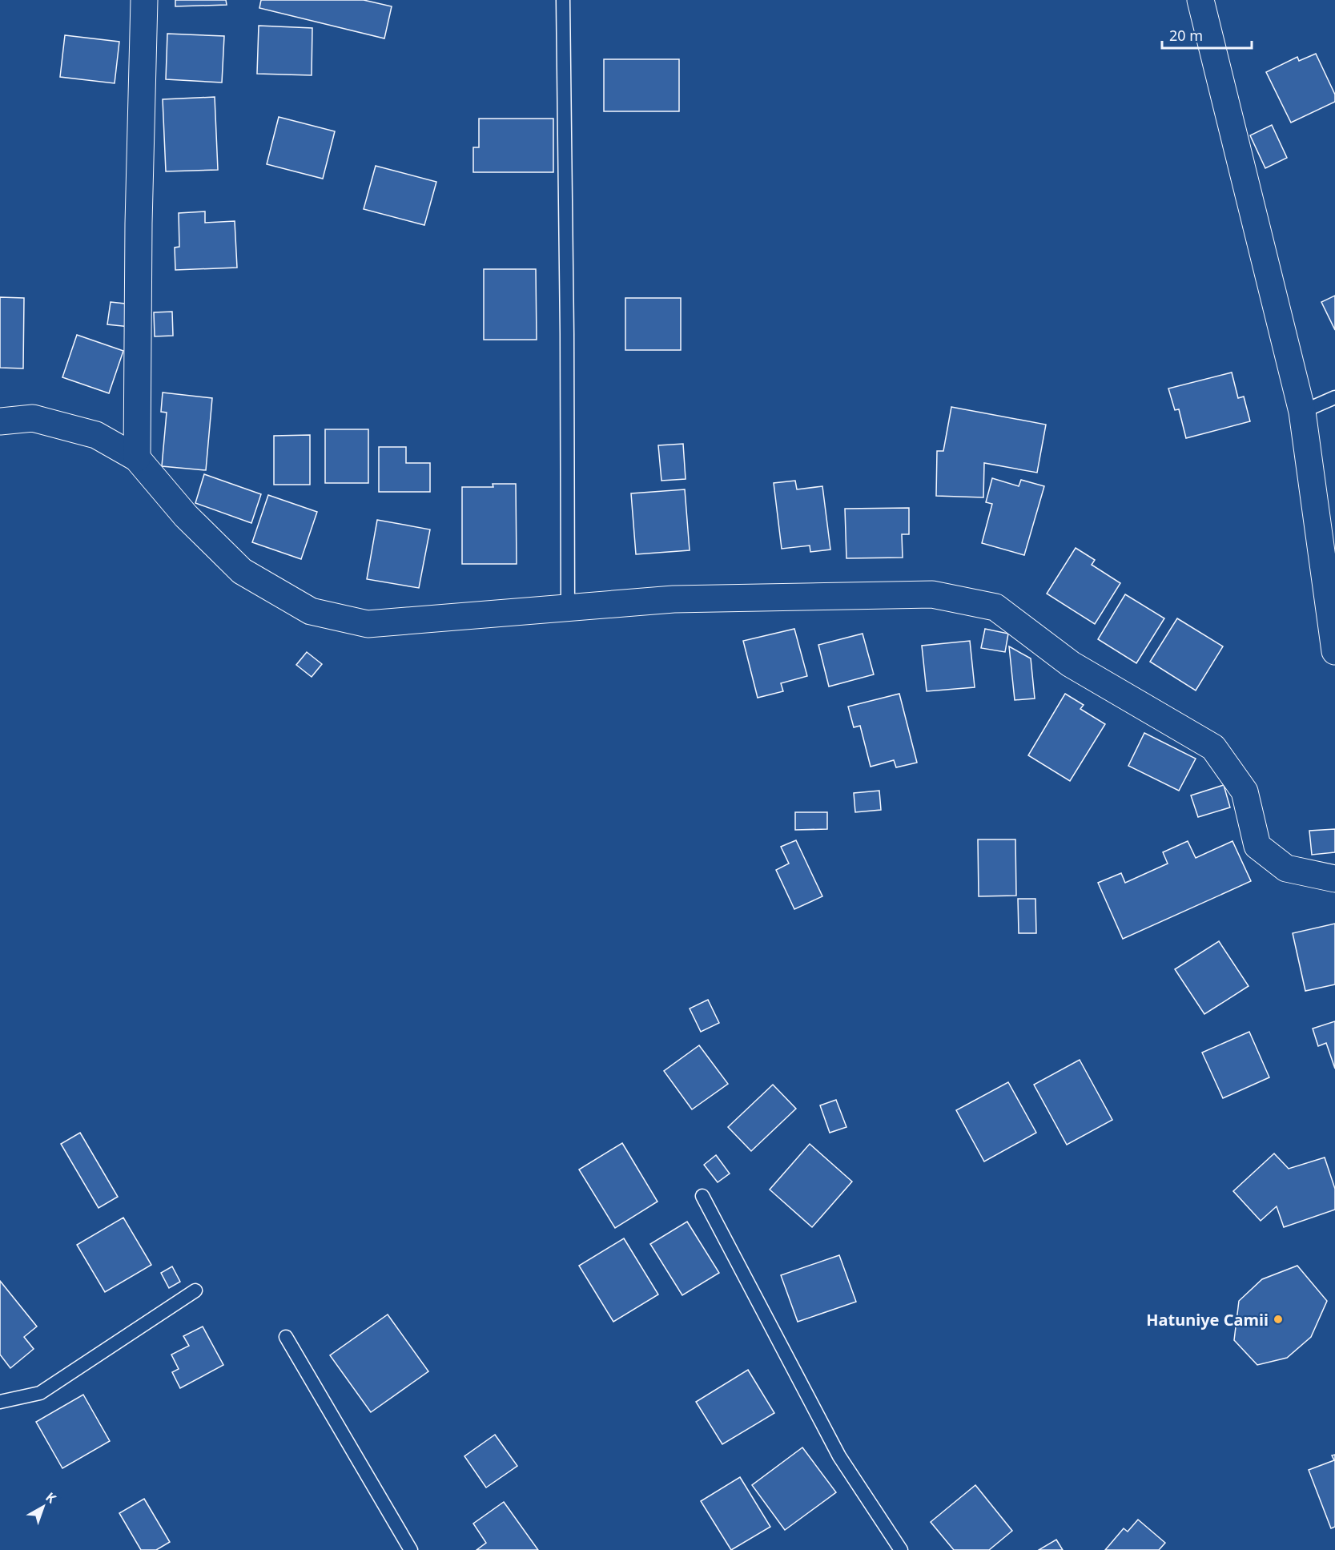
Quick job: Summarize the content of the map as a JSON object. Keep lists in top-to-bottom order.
{
  "places": ["Hatuniye Camii"],
  "scale_bar": "20 m",
  "north": "top right"
}
